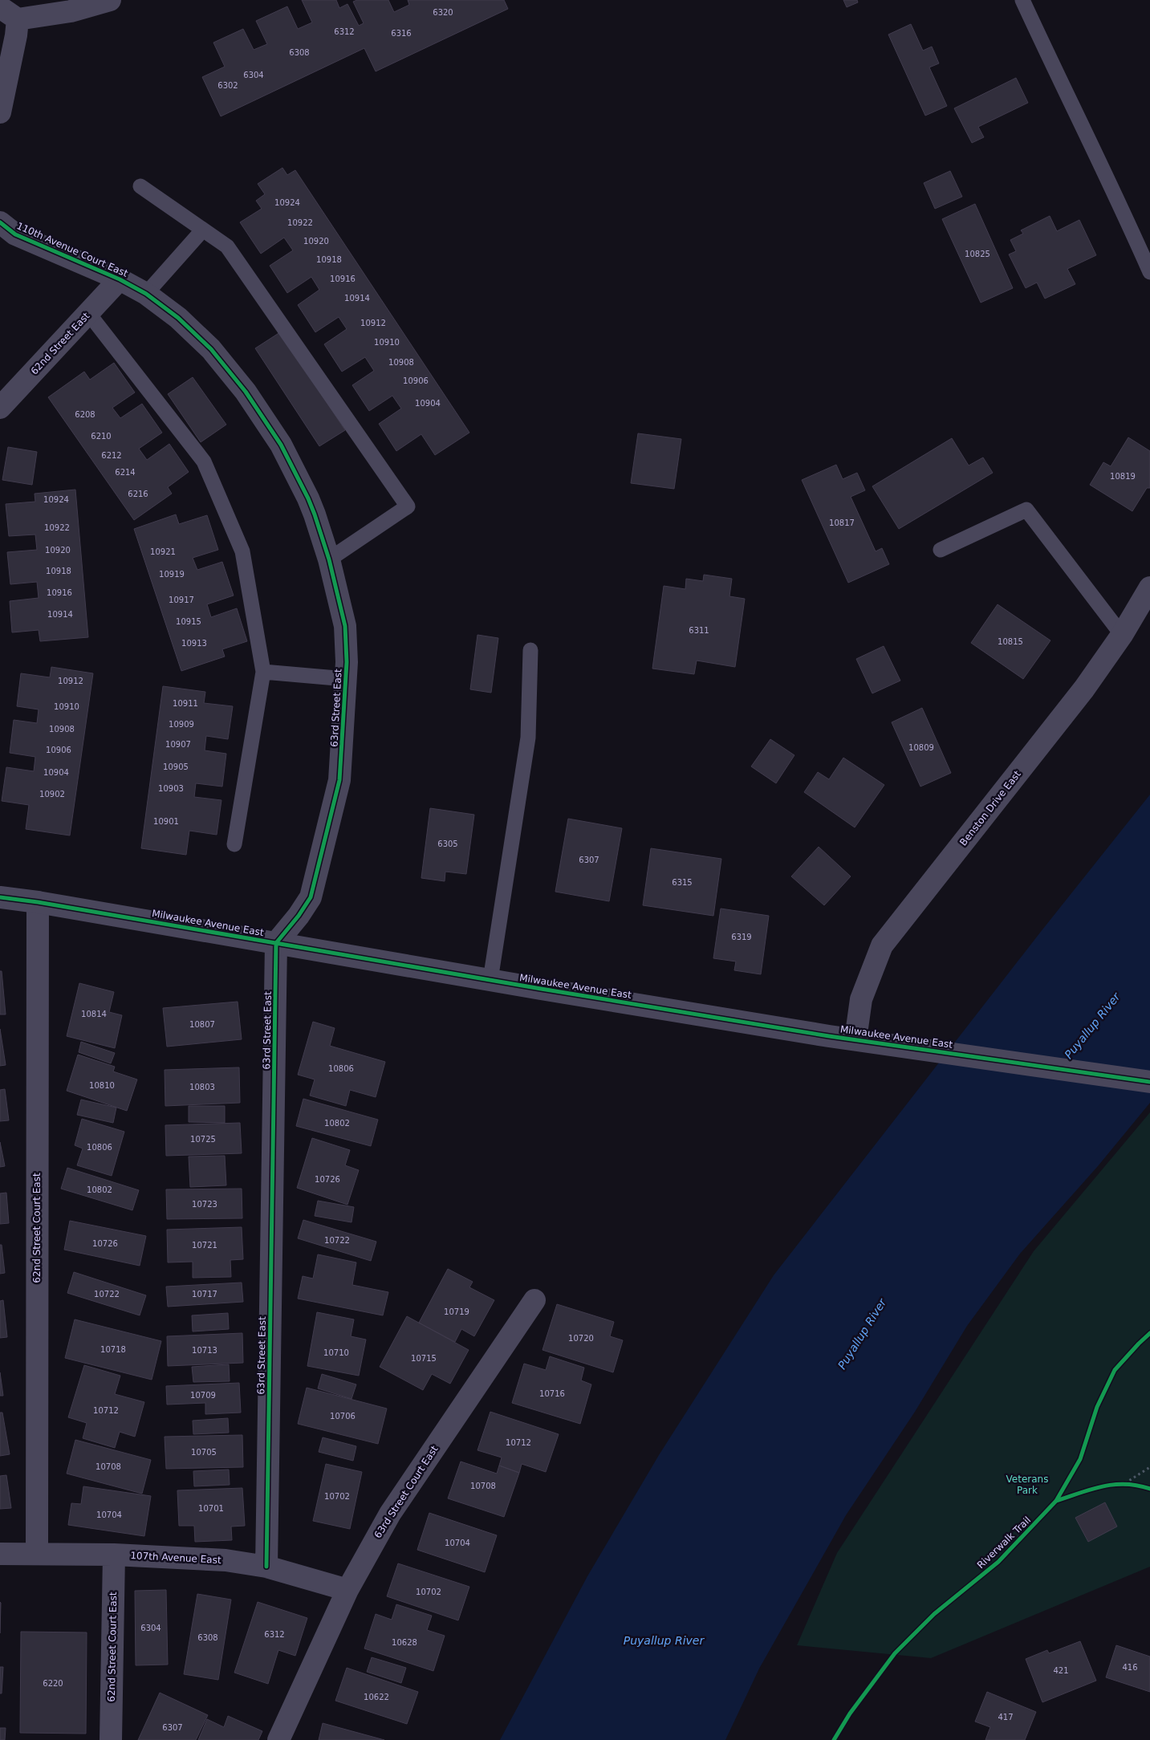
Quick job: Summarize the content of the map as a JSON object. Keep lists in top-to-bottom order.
{
  "streets": {
    "street": [
      "110th Avenue Court East",
      "62nd Street East",
      "63rd Street East",
      "Benston Drive East",
      "Milwaukee Avenue East",
      "62nd Street Court East",
      "63rd Street Court East",
      "107th Avenue East"
    ],
    "cycle path": ["Riverwalk Trail"]
  },
  "crossings": [
    ["110th Avenue Court East", "62nd Street East"],
    ["110th Avenue Court East", "63rd Street East"],
    ["63rd Street East", "Milwaukee Avenue East"],
    ["63rd Street East", "107th Avenue East"],
    ["Benston Drive East", "Milwaukee Avenue East"],
    ["Milwaukee Avenue East", "62nd Street Court East"],
    ["62nd Street Court East", "107th Avenue East"],
    ["63rd Street Court East", "107th Avenue East"]
  ],
  "water": ["Puyallup River"],
  "parks": ["Veterans Park"],
  "house_numbers": [
    "6320",
    "6312",
    "6316",
    "6308",
    "6304",
    "6302",
    "10924",
    "10922",
    "10920",
    "10825",
    "10918",
    "10916",
    "10914",
    "10912",
    "10910",
    "10908",
    "10906",
    "10904",
    "6208",
    "6210",
    "6212",
    "6214",
    "10819",
    "6216",
    "10924",
    "10817",
    "10922",
    "10920",
    "10921",
    "10918",
    "10919",
    "10916",
    "10917",
    "10914",
    "10915",
    "6311",
    "10815",
    "10913",
    "10912",
    "10911",
    "10910",
    "10909",
    "10908",
    "10907",
    "10809",
    "10906",
    "10905",
    "10904",
    "10903",
    "10902",
    "10901",
    "6305",
    "6307",
    "6315",
    "6319",
    "10814",
    "10807",
    "10806",
    "10810",
    "10803",
    "10802",
    "10725",
    "10806",
    "10726",
    "10802",
    "10723",
    "10722",
    "10726",
    "10721",
    "10722",
    "10717",
    "10719",
    "10720",
    "10718",
    "10713",
    "10710",
    "10715",
    "10716",
    "10709",
    "10712",
    "10706",
    "10712",
    "10705",
    "10708",
    "10708",
    "10702",
    "10701",
    "10704",
    "10704",
    "10702",
    "6304",
    "6312",
    "6308",
    "10628",
    "416",
    "421",
    "6220",
    "10622",
    "417",
    "6307"
  ]
}
